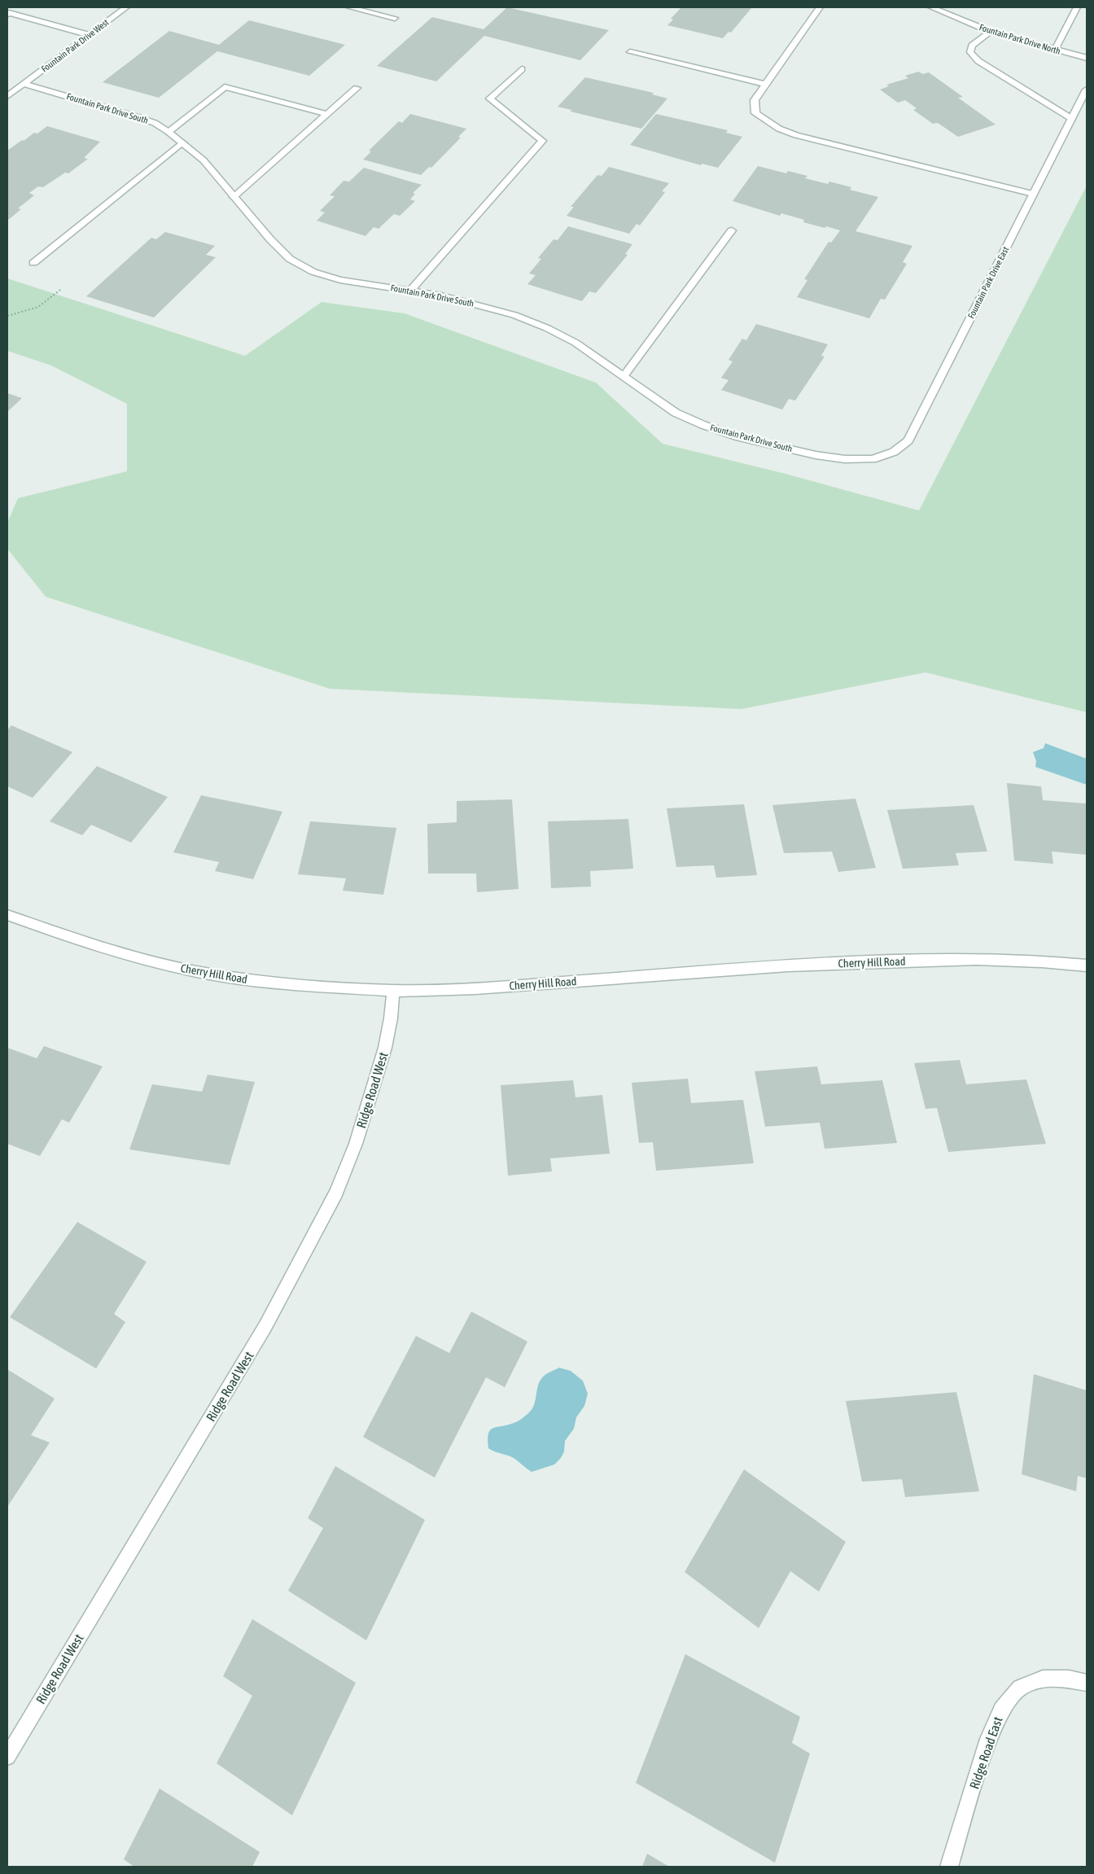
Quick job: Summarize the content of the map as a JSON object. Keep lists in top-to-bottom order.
{
  "streets": {
    "street": [
      "Fountain Park Drive North",
      "Fountain Park Drive West",
      "Fountain Park Drive South",
      "Fountain Park Drive East",
      "Cherry Hill Road",
      "Ridge Road West",
      "Ridge Road East"
    ]
  },
  "crossings": [
    ["Fountain Park Drive West", "Fountain Park Drive South"],
    ["Fountain Park Drive South", "Fountain Park Drive East"],
    ["Cherry Hill Road", "Ridge Road West"]
  ]
}
